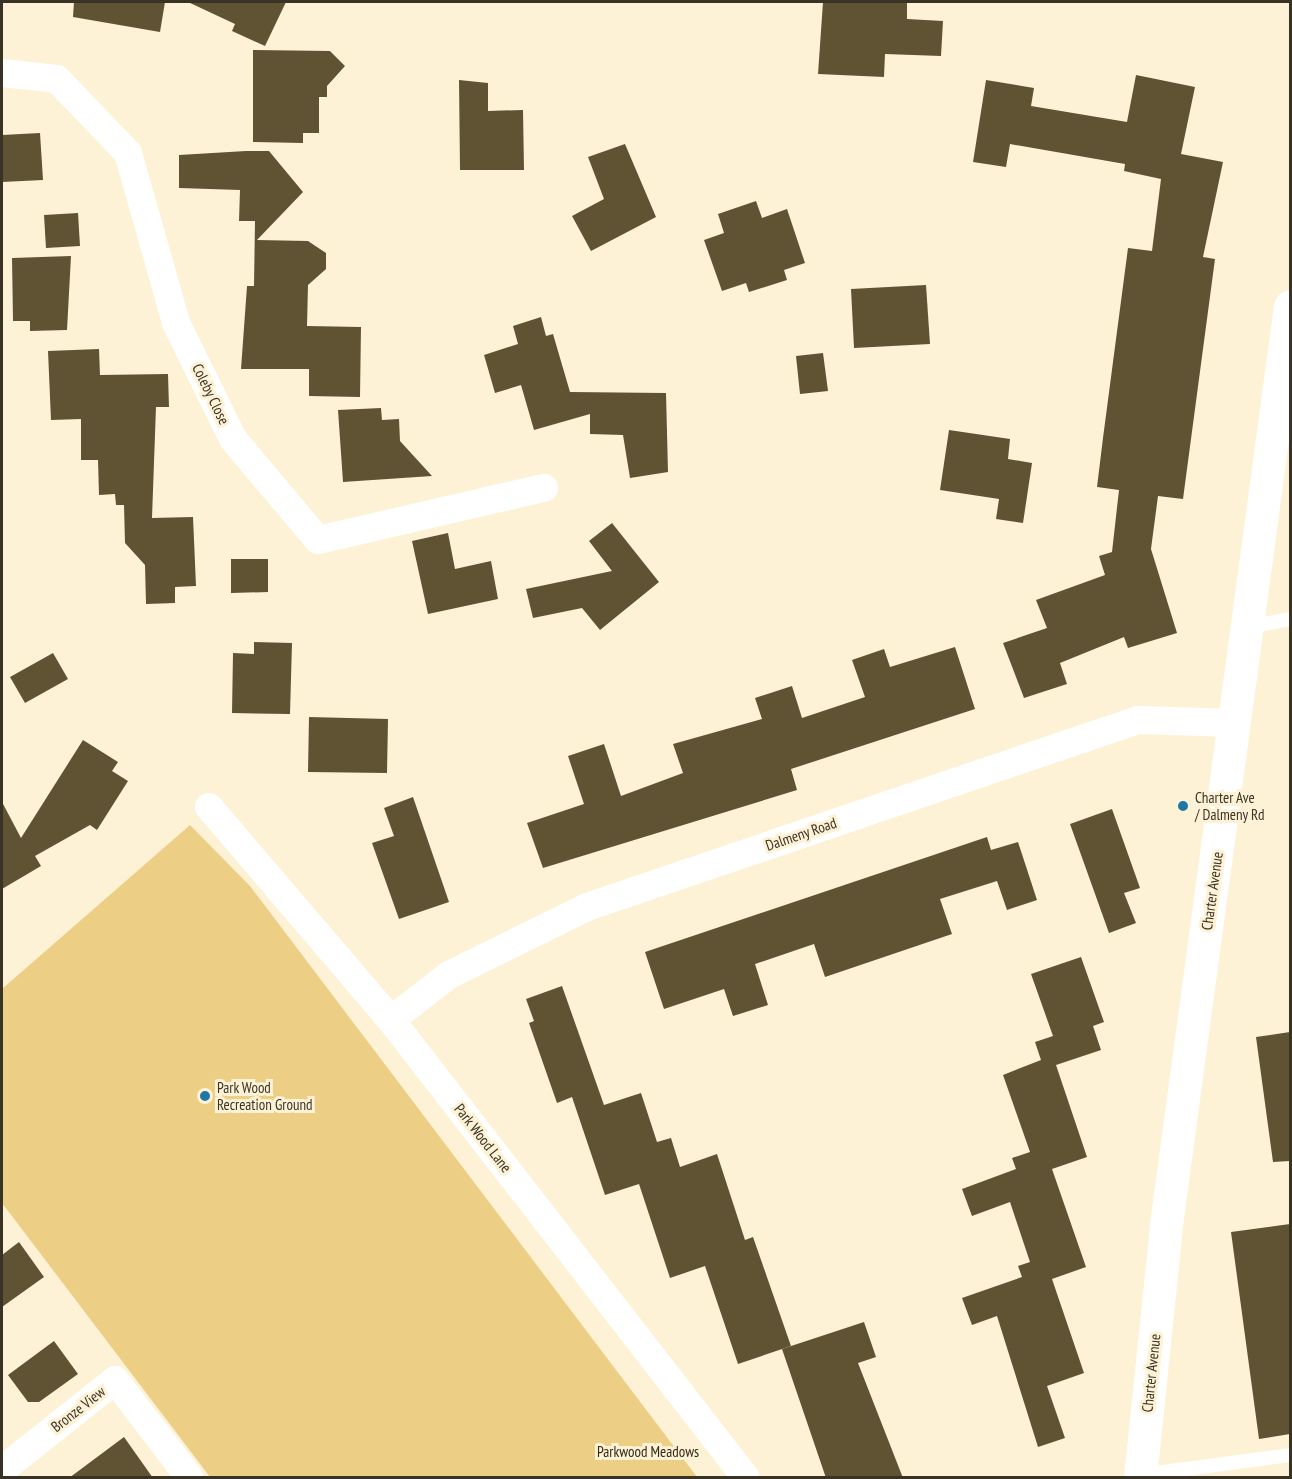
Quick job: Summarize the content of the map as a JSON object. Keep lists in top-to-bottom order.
{
  "streets": {
    "street": [
      "Coleby Close",
      "Dalmeny Road",
      "Charter Avenue",
      "Park Wood Lane",
      "Bronze View"
    ]
  },
  "crossings": [
    ["Dalmeny Road", "Charter Avenue"],
    ["Dalmeny Road", "Park Wood Lane"]
  ],
  "parks": ["Parkwood Meadows"],
  "places": ["Charter Ave / Dalmeny Rd", "Park Wood Recreation Ground"]
}
